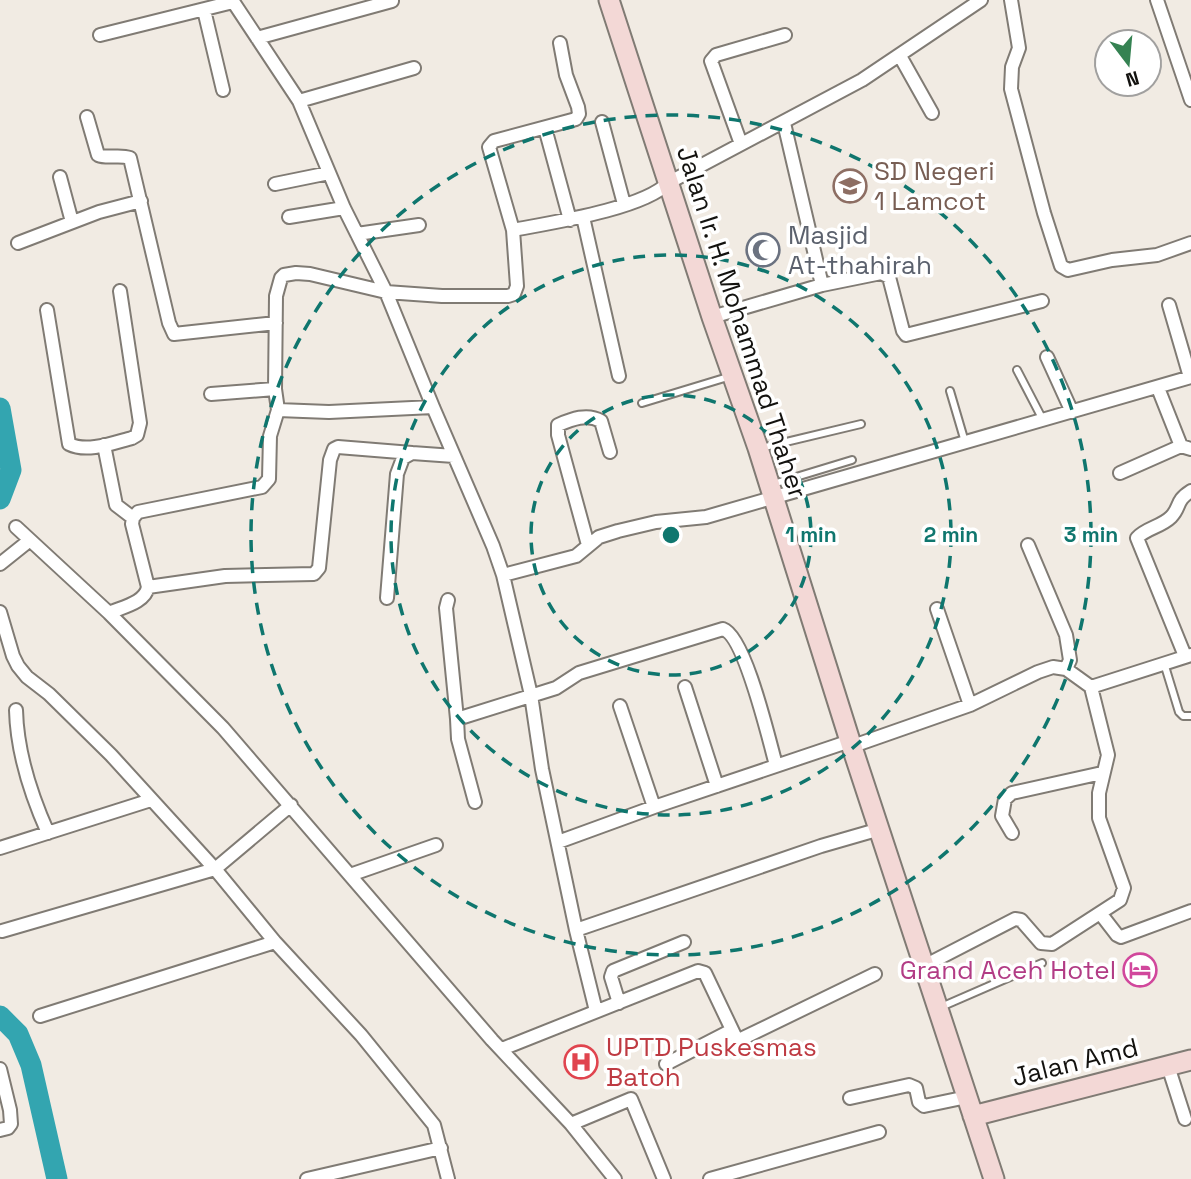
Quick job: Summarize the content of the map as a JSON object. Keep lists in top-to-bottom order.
{
  "streets": {
    "main road": ["Jalan Ir. H. Mohammad Thaher", "Jalan Amd"]
  },
  "crossings": [
    ["Jalan Ir. H. Mohammad Thaher", "Jalan Amd"]
  ],
  "places": {
    "school or university": ["SD Negeri 1 Lamcot"],
    "mosque": ["Masjid At-thahirah"],
    "hotel": ["Grand Aceh Hotel"],
    "hospital": ["UPTD Puskesmas Batoh"]
  },
  "north": "bottom",
  "rings": ["1 min", "2 min", "3 min"]
}
